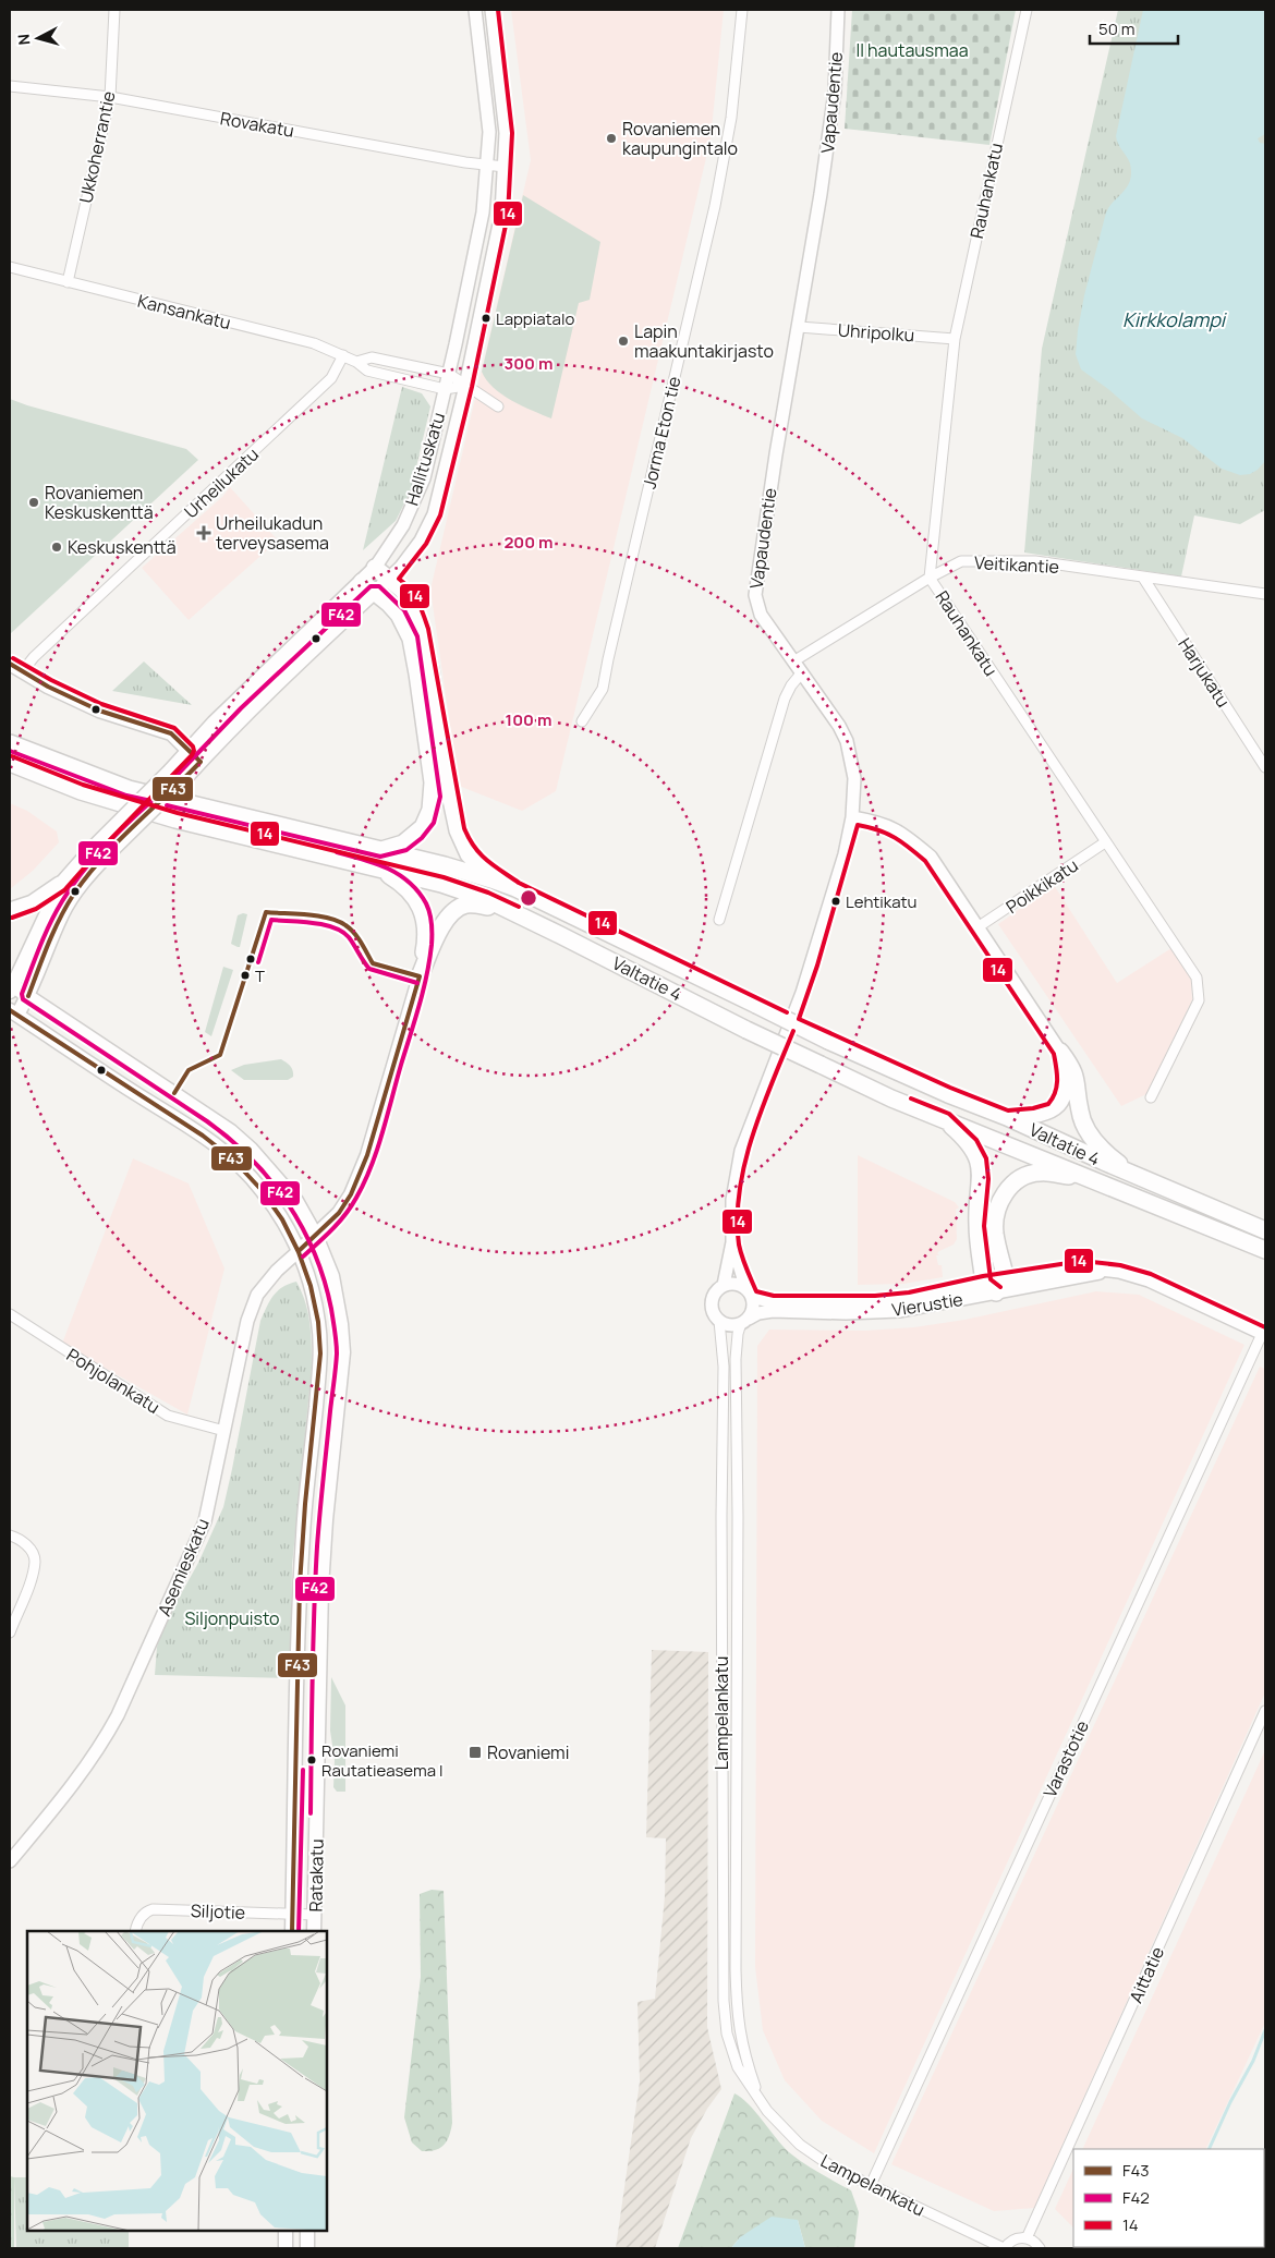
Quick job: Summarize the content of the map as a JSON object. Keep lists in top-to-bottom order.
{
  "streets": {
    "highway": ["Valtatie 4"],
    "main road": ["Hallituskatu", "Ratakatu"],
    "street": [
      "Vapaudentie",
      "Rovakatu",
      "Ukkoherrantie",
      "Rauhankatu",
      "Kansankatu",
      "Uhripolku",
      "Jorma Eton tie",
      "Urheilukatu",
      "Veitikantie",
      "Harjukatu",
      "Poikkikatu",
      "Vierustie",
      "Pohjolankatu",
      "Asemieskatu",
      "Lampelankatu",
      "Varastotie",
      "Siljotie",
      "Aittatie"
    ]
  },
  "crossings": [
    ["Vapaudentie", "Uhripolku"],
    ["Vapaudentie", "Veitikantie"],
    ["Rovakatu", "Ukkoherrantie"],
    ["Rovakatu", "Hallituskatu"],
    ["Ukkoherrantie", "Kansankatu"],
    ["Rauhankatu", "Uhripolku"],
    ["Rauhankatu", "Veitikantie"],
    ["Rauhankatu", "Poikkikatu"],
    ["Kansankatu", "Hallituskatu"],
    ["Kansankatu", "Urheilukatu"],
    ["Hallituskatu", "Ratakatu"],
    ["Veitikantie", "Harjukatu"],
    ["Vierustie", "Lampelankatu"],
    ["Vierustie", "Varastotie"],
    ["Pohjolankatu", "Asemieskatu"],
    ["Asemieskatu", "Ratakatu"],
    ["Lampelankatu", "Varastotie"],
    ["Ratakatu", "Siljotie"]
  ],
  "water": ["Kirkkolampi"],
  "parks": ["II hautausmaa", "Siljonpuisto"],
  "places": {
    "other": [
      "Rovaniemen kaupungintalo",
      "Lappiatalo",
      "Lapin maakuntakirjasto",
      "Rovaniemen Keskuskenttä",
      "Keskuskenttä",
      "Lehtikatu",
      "T",
      "Rovaniemi Rautatieasema I"
    ],
    "health": ["Urheilukadun terveysasema"],
    "transit": ["Rovaniemi"]
  },
  "lines": ["transit line 14", "transit line F42", "transit line F43"],
  "legend": ["F43", "F42", "14"],
  "scale_bar": "50 m",
  "north": "left",
  "rings": ["300 m", "200 m", "100 m"]
}
